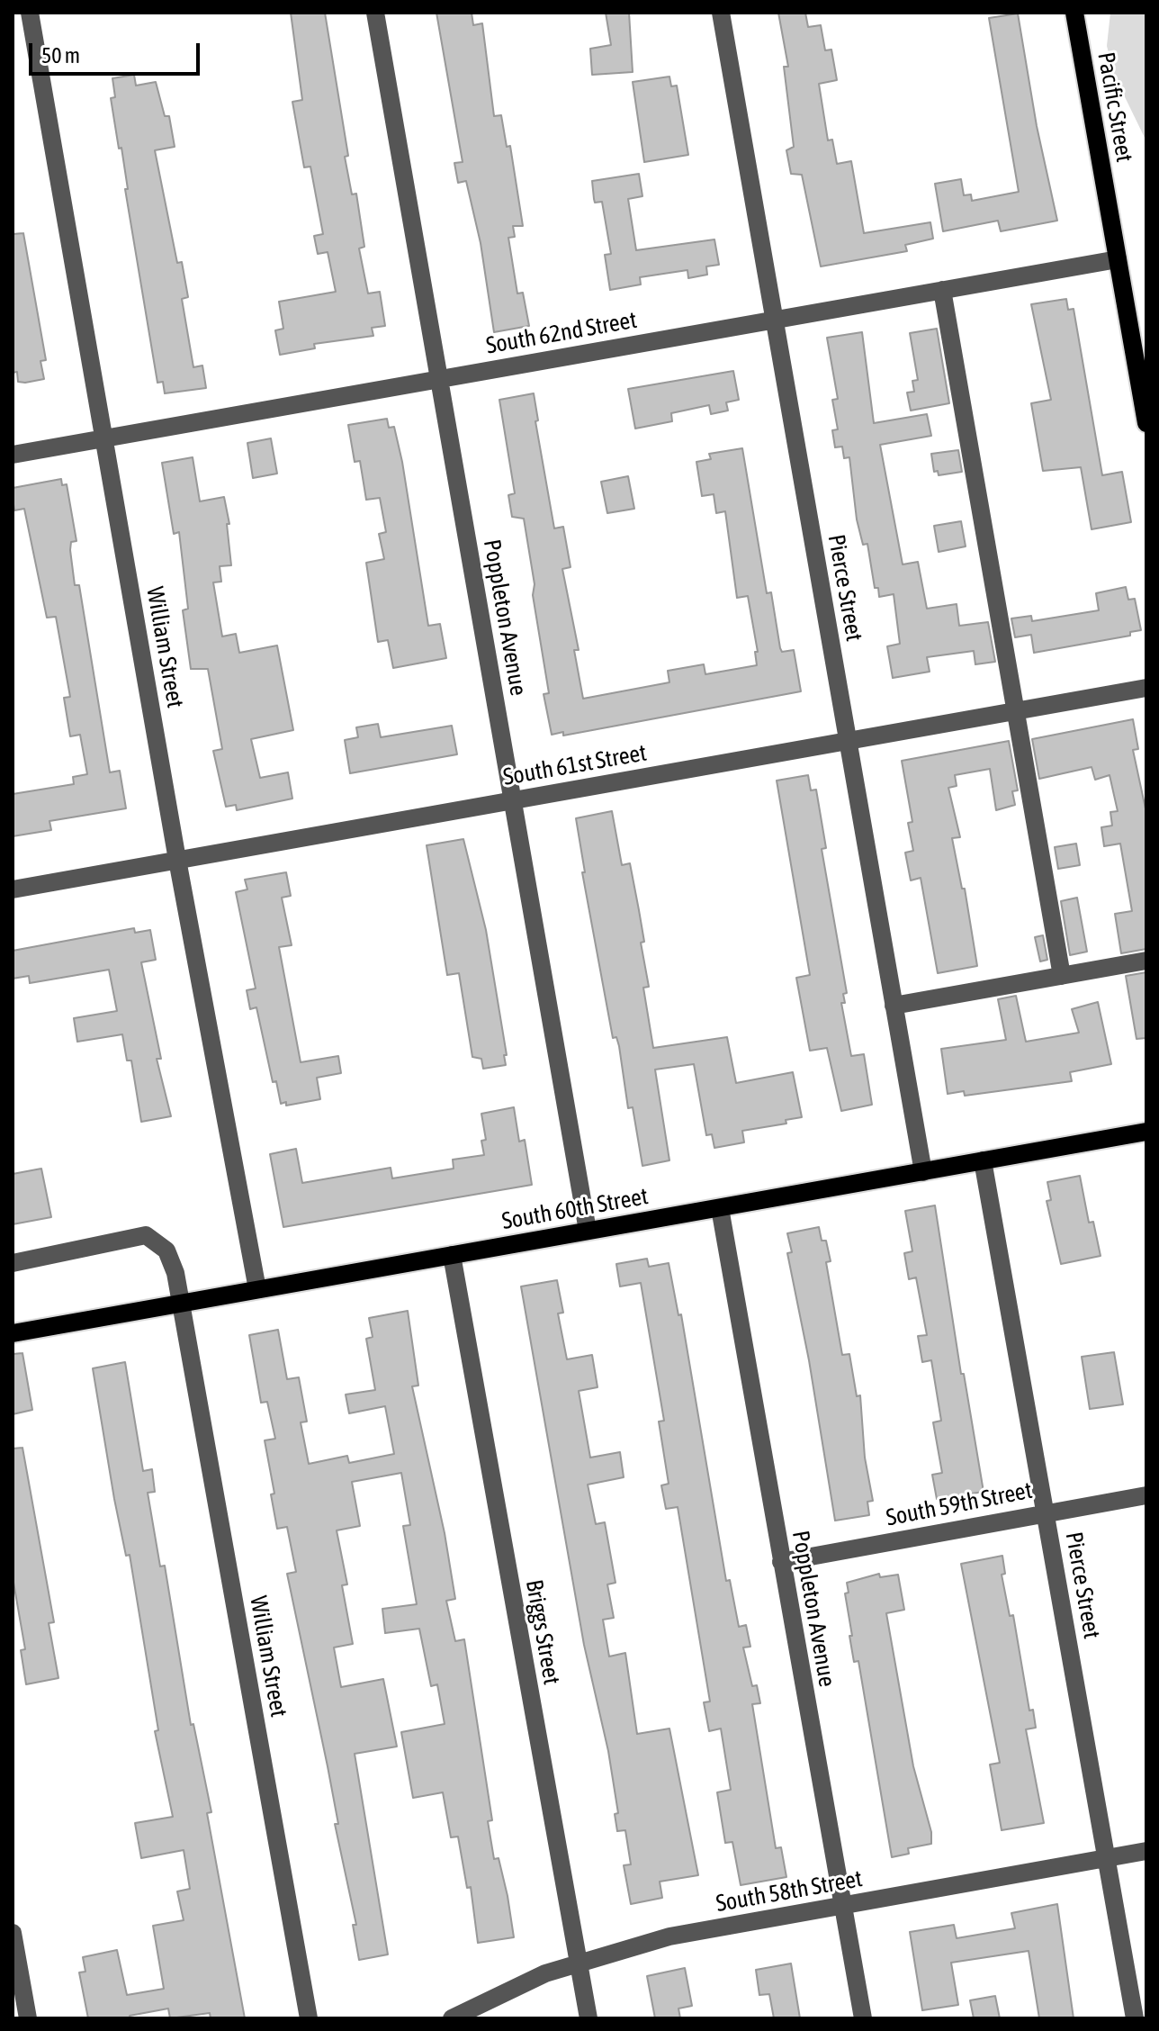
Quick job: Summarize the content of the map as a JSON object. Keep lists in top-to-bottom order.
{
  "streets": {
    "main road": ["Pacific Street", "South 60th Street"],
    "street": [
      "South 62nd Street",
      "Pierce Street",
      "Poppleton Avenue",
      "William Street",
      "South 61st Street",
      "South 59th Street",
      "Briggs Street",
      "South 58th Street"
    ]
  },
  "crossings": [
    ["Pacific Street", "South 62nd Street"],
    ["South 62nd Street", "Pierce Street"],
    ["South 62nd Street", "Poppleton Avenue"],
    ["South 62nd Street", "William Street"],
    ["Pierce Street", "South 61st Street"],
    ["Pierce Street", "South 60th Street"],
    ["Pierce Street", "South 59th Street"],
    ["Pierce Street", "South 58th Street"],
    ["Poppleton Avenue", "South 61st Street"],
    ["Poppleton Avenue", "South 60th Street"],
    ["Poppleton Avenue", "South 59th Street"],
    ["Poppleton Avenue", "South 58th Street"],
    ["William Street", "South 61st Street"],
    ["William Street", "South 60th Street"],
    ["South 60th Street", "Briggs Street"],
    ["Briggs Street", "South 58th Street"]
  ],
  "scale_bar": "50 m"
}
